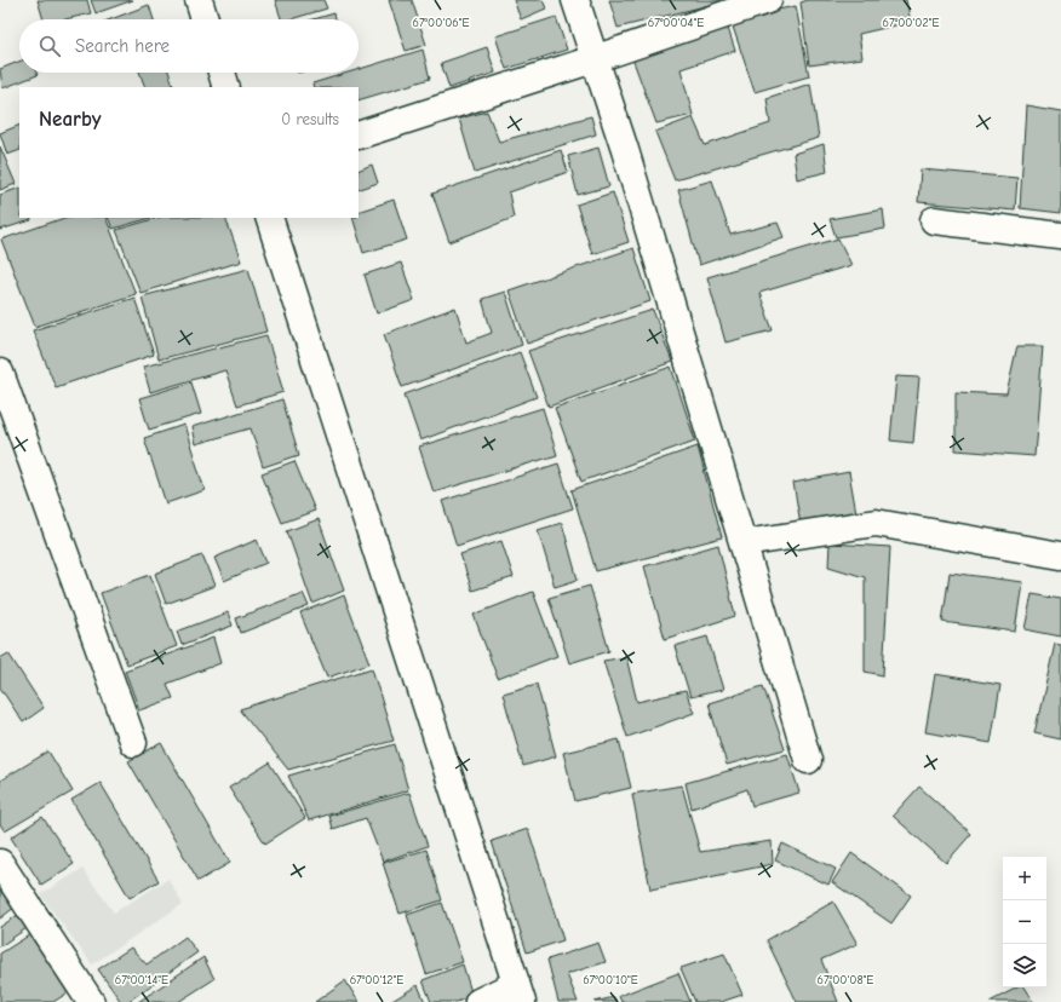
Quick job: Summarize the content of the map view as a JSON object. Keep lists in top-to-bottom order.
{
  "page": {
    "search": "Search here",
    "heading": ["Nearby", "0 results"],
    "map_buttons": ["+", "−"]
  },
  "coordinates": [
    "67°00'06\"E",
    "67°00'04\"E",
    "67°00'02\"E",
    "67°00'14\"E",
    "67°00'12\"E",
    "67°00'10\"E",
    "67°00'08\"E"
  ]
}
